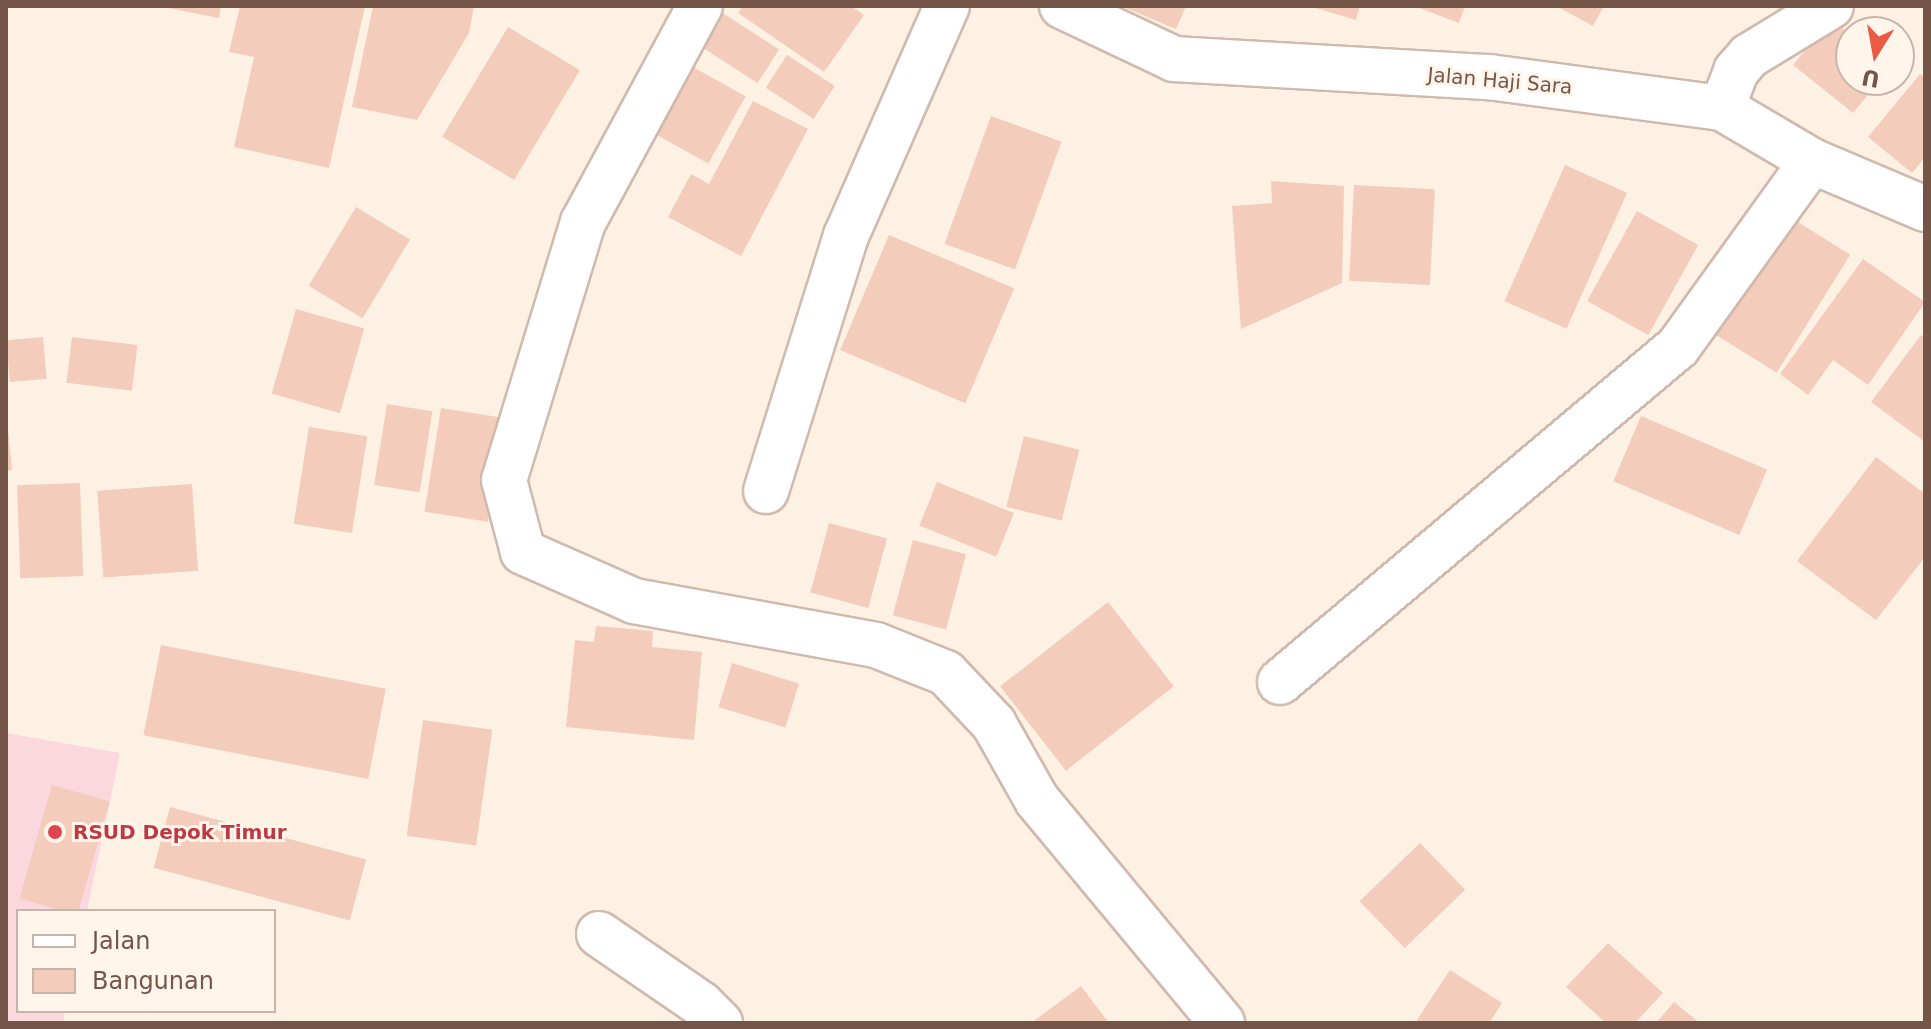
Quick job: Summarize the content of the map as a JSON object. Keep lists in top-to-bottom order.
{
  "streets": {
    "street": ["Jalan Haji Sara"]
  },
  "places": ["RSUD Depok Timur"],
  "legend": ["Jalan", "Bangunan"],
  "north": "bottom"
}
